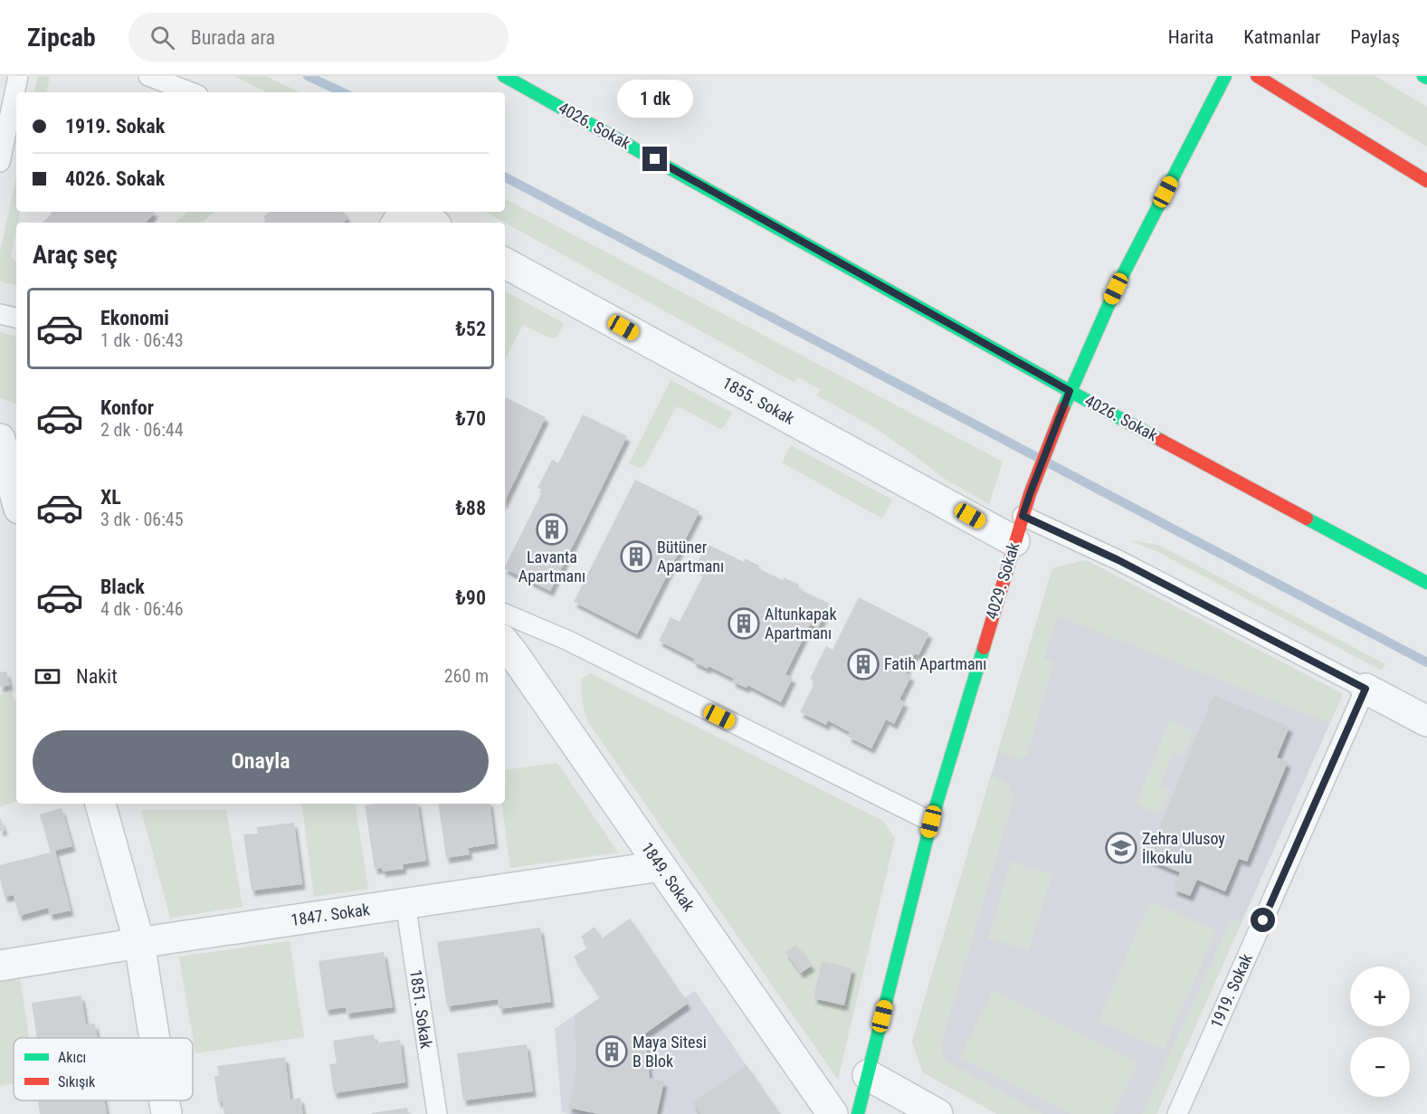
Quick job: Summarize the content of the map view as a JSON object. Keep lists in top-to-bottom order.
{
  "streets": {
    "street": [
      "4026. Sokak",
      "1855. Sokak",
      "4029. Sokak",
      "1849. Sokak",
      "1847. Sokak"
    ],
    "lane": ["1919. Sokak", "1851. Sokak"]
  },
  "crossings": [
    ["4026. Sokak", "4029. Sokak"],
    ["1855. Sokak", "4029. Sokak"],
    ["1849. Sokak", "1847. Sokak"],
    ["1847. Sokak", "1851. Sokak"]
  ],
  "places": {
    "building": [
      "Lavanta Apartmanı",
      "Bütüner Apartmanı",
      "Altunkapak Apartmanı",
      "Fatih Apartmanı",
      "Maya Sitesi B Blok"
    ],
    "school or university": ["Zehra Ulusoy İlkokulu"]
  },
  "legend": ["Akıcı", "Sıkışık"],
  "page": {
    "header": "Zipcab",
    "search": "Burada ara",
    "nav": ["Harita", "Katmanlar", "Paylaş"],
    "bubble": "1 dk",
    "banner": ["1919. Sokak", "4026. Sokak"],
    "heading": "Araç seç",
    "list": [
      {
        "name": "Ekonomi",
        "note": "1 dk · 06:43",
        "value": "₺52"
      },
      {
        "name": "Konfor",
        "note": "2 dk · 06:44",
        "value": "₺70"
      },
      {
        "name": "XL",
        "note": "3 dk · 06:45",
        "value": "₺88"
      },
      {
        "name": "Black",
        "note": "4 dk · 06:46",
        "value": "₺90"
      }
    ],
    "pay": ["Nakit", "260 m"],
    "buttons": "Onayla",
    "map_buttons": ["+", "−"]
  }
}
